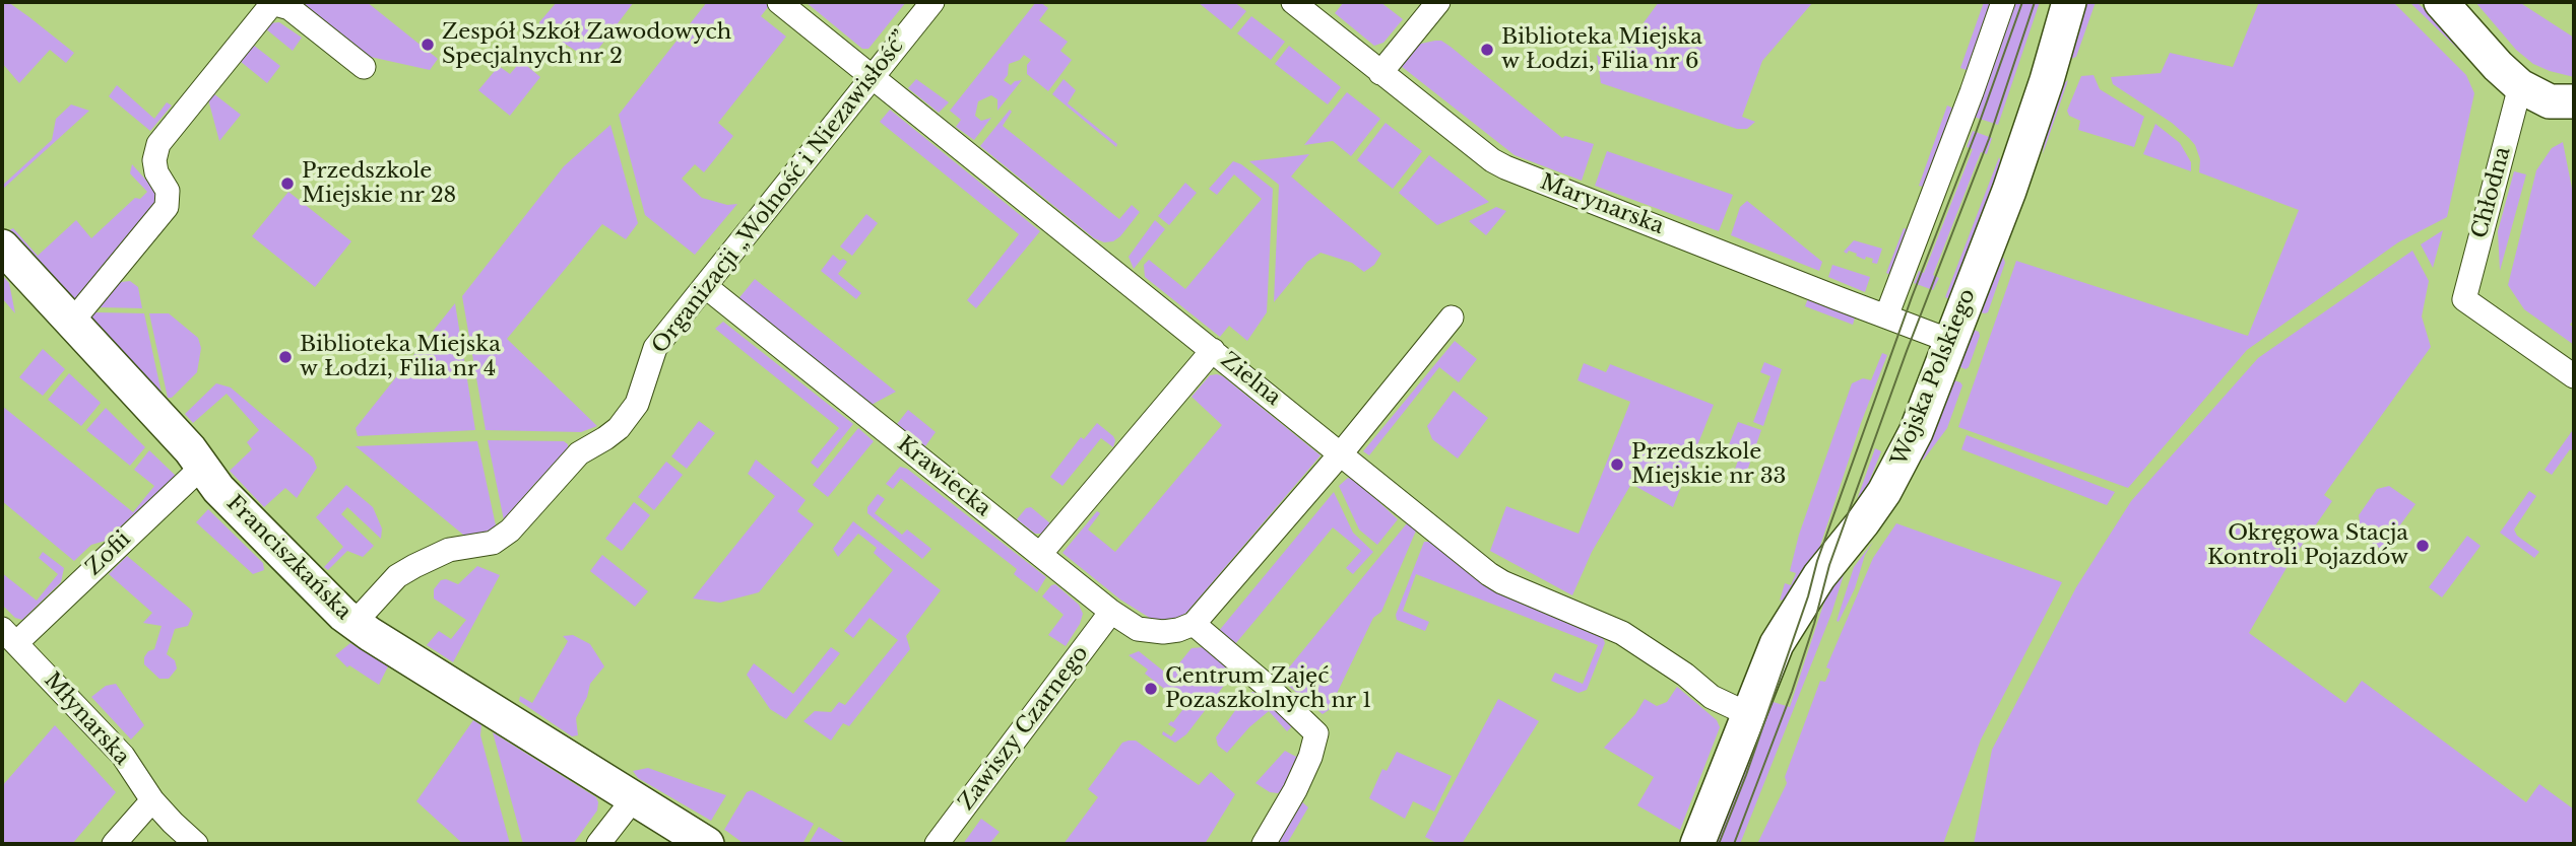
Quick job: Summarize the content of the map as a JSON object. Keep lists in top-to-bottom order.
{
  "streets": {
    "street": [
      "Organizacji „Wolność i Niezawisłość”",
      "Chłodna",
      "Marynarska",
      "Wojska Polskiego",
      "Zielna",
      "Krawiecka",
      "Zofii",
      "Franciszkańska",
      "Młynarska",
      "Zawiszy Czarnego"
    ]
  },
  "crossings": [
    ["Organizacji „Wolność i Niezawisłość”", "Zielna"],
    ["Organizacji „Wolność i Niezawisłość”", "Krawiecka"],
    ["Organizacji „Wolność i Niezawisłość”", "Franciszkańska"],
    ["Marynarska", "Wojska Polskiego"],
    ["Wojska Polskiego", "Zielna"],
    ["Krawiecka", "Zawiszy Czarnego"],
    ["Zofii", "Franciszkańska"],
    ["Zofii", "Młynarska"]
  ],
  "places": [
    "Zespół Szkół Zawodowych Specjalnych nr 2",
    "Biblioteka Miejska w Łodzi, Filia nr 6",
    "Przedszkole Miejskie nr 28",
    "Biblioteka Miejska w Łodzi, Filia nr 4",
    "Przedszkole Miejskie nr 33",
    "Okręgowa Stacja Kontroli Pojazdów",
    "Centrum Zajęć Pozaszkolnych nr 1"
  ]
}
